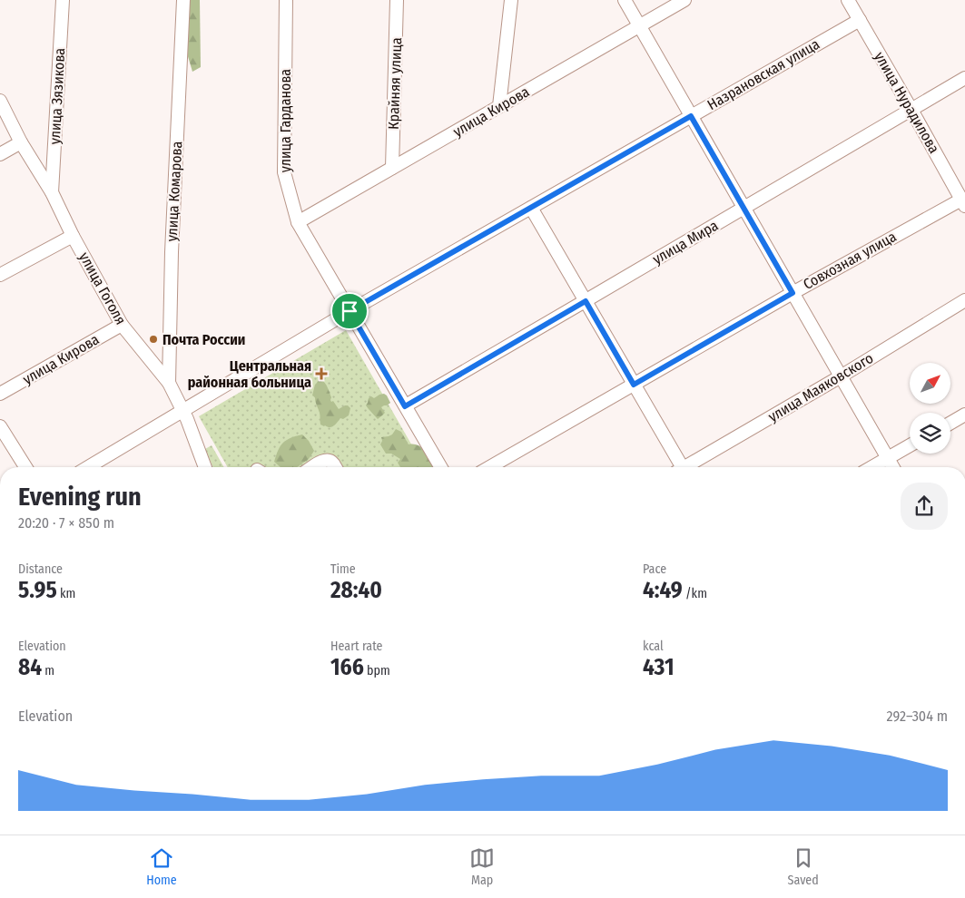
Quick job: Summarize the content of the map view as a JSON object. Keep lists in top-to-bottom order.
{
  "streets": {
    "street": [
      "Назрановская улица",
      "Крайняя улица",
      "улица Зязикова",
      "улица Нурадилова",
      "улица Кирова",
      "улица Гарданова",
      "улица Комарова",
      "улица Мира",
      "Совхозная улица",
      "улица Гоголя",
      "улица Маяковского"
    ]
  },
  "crossings": [
    ["Назрановская улица", "улица Нурадилова"],
    ["Назрановская улица", "улица Гарданова"],
    ["Назрановская улица", "улица Гоголя"],
    ["Крайняя улица", "улица Кирова"],
    ["улица Зязикова", "улица Гоголя"],
    ["улица Нурадилова", "улица Мира"],
    ["улица Нурадилова", "Совхозная улица"],
    ["улица Кирова", "улица Гарданова"],
    ["улица Кирова", "улица Гоголя"],
    ["улица Гарданова", "улица Мира"],
    ["улица Комарова", "улица Гоголя"]
  ],
  "places": {
    "other": ["Почта России"],
    "health": ["Центральная районная больница"]
  },
  "north": "top right",
  "page": {
    "heading": ["Evening run", "20:20 · 7 × 850 m"],
    "stats": [
      ["Distance", "5.95 km"],
      ["Time", "28:40"],
      ["Pace", "4:49 /km"],
      ["Elevation", "84 m"],
      ["Heart rate", "166 bpm"],
      ["kcal", "431"]
    ],
    "chart": ["Elevation", "292–304 m"],
    "tabs": ["Home", "Map", "Saved"]
  }
}
